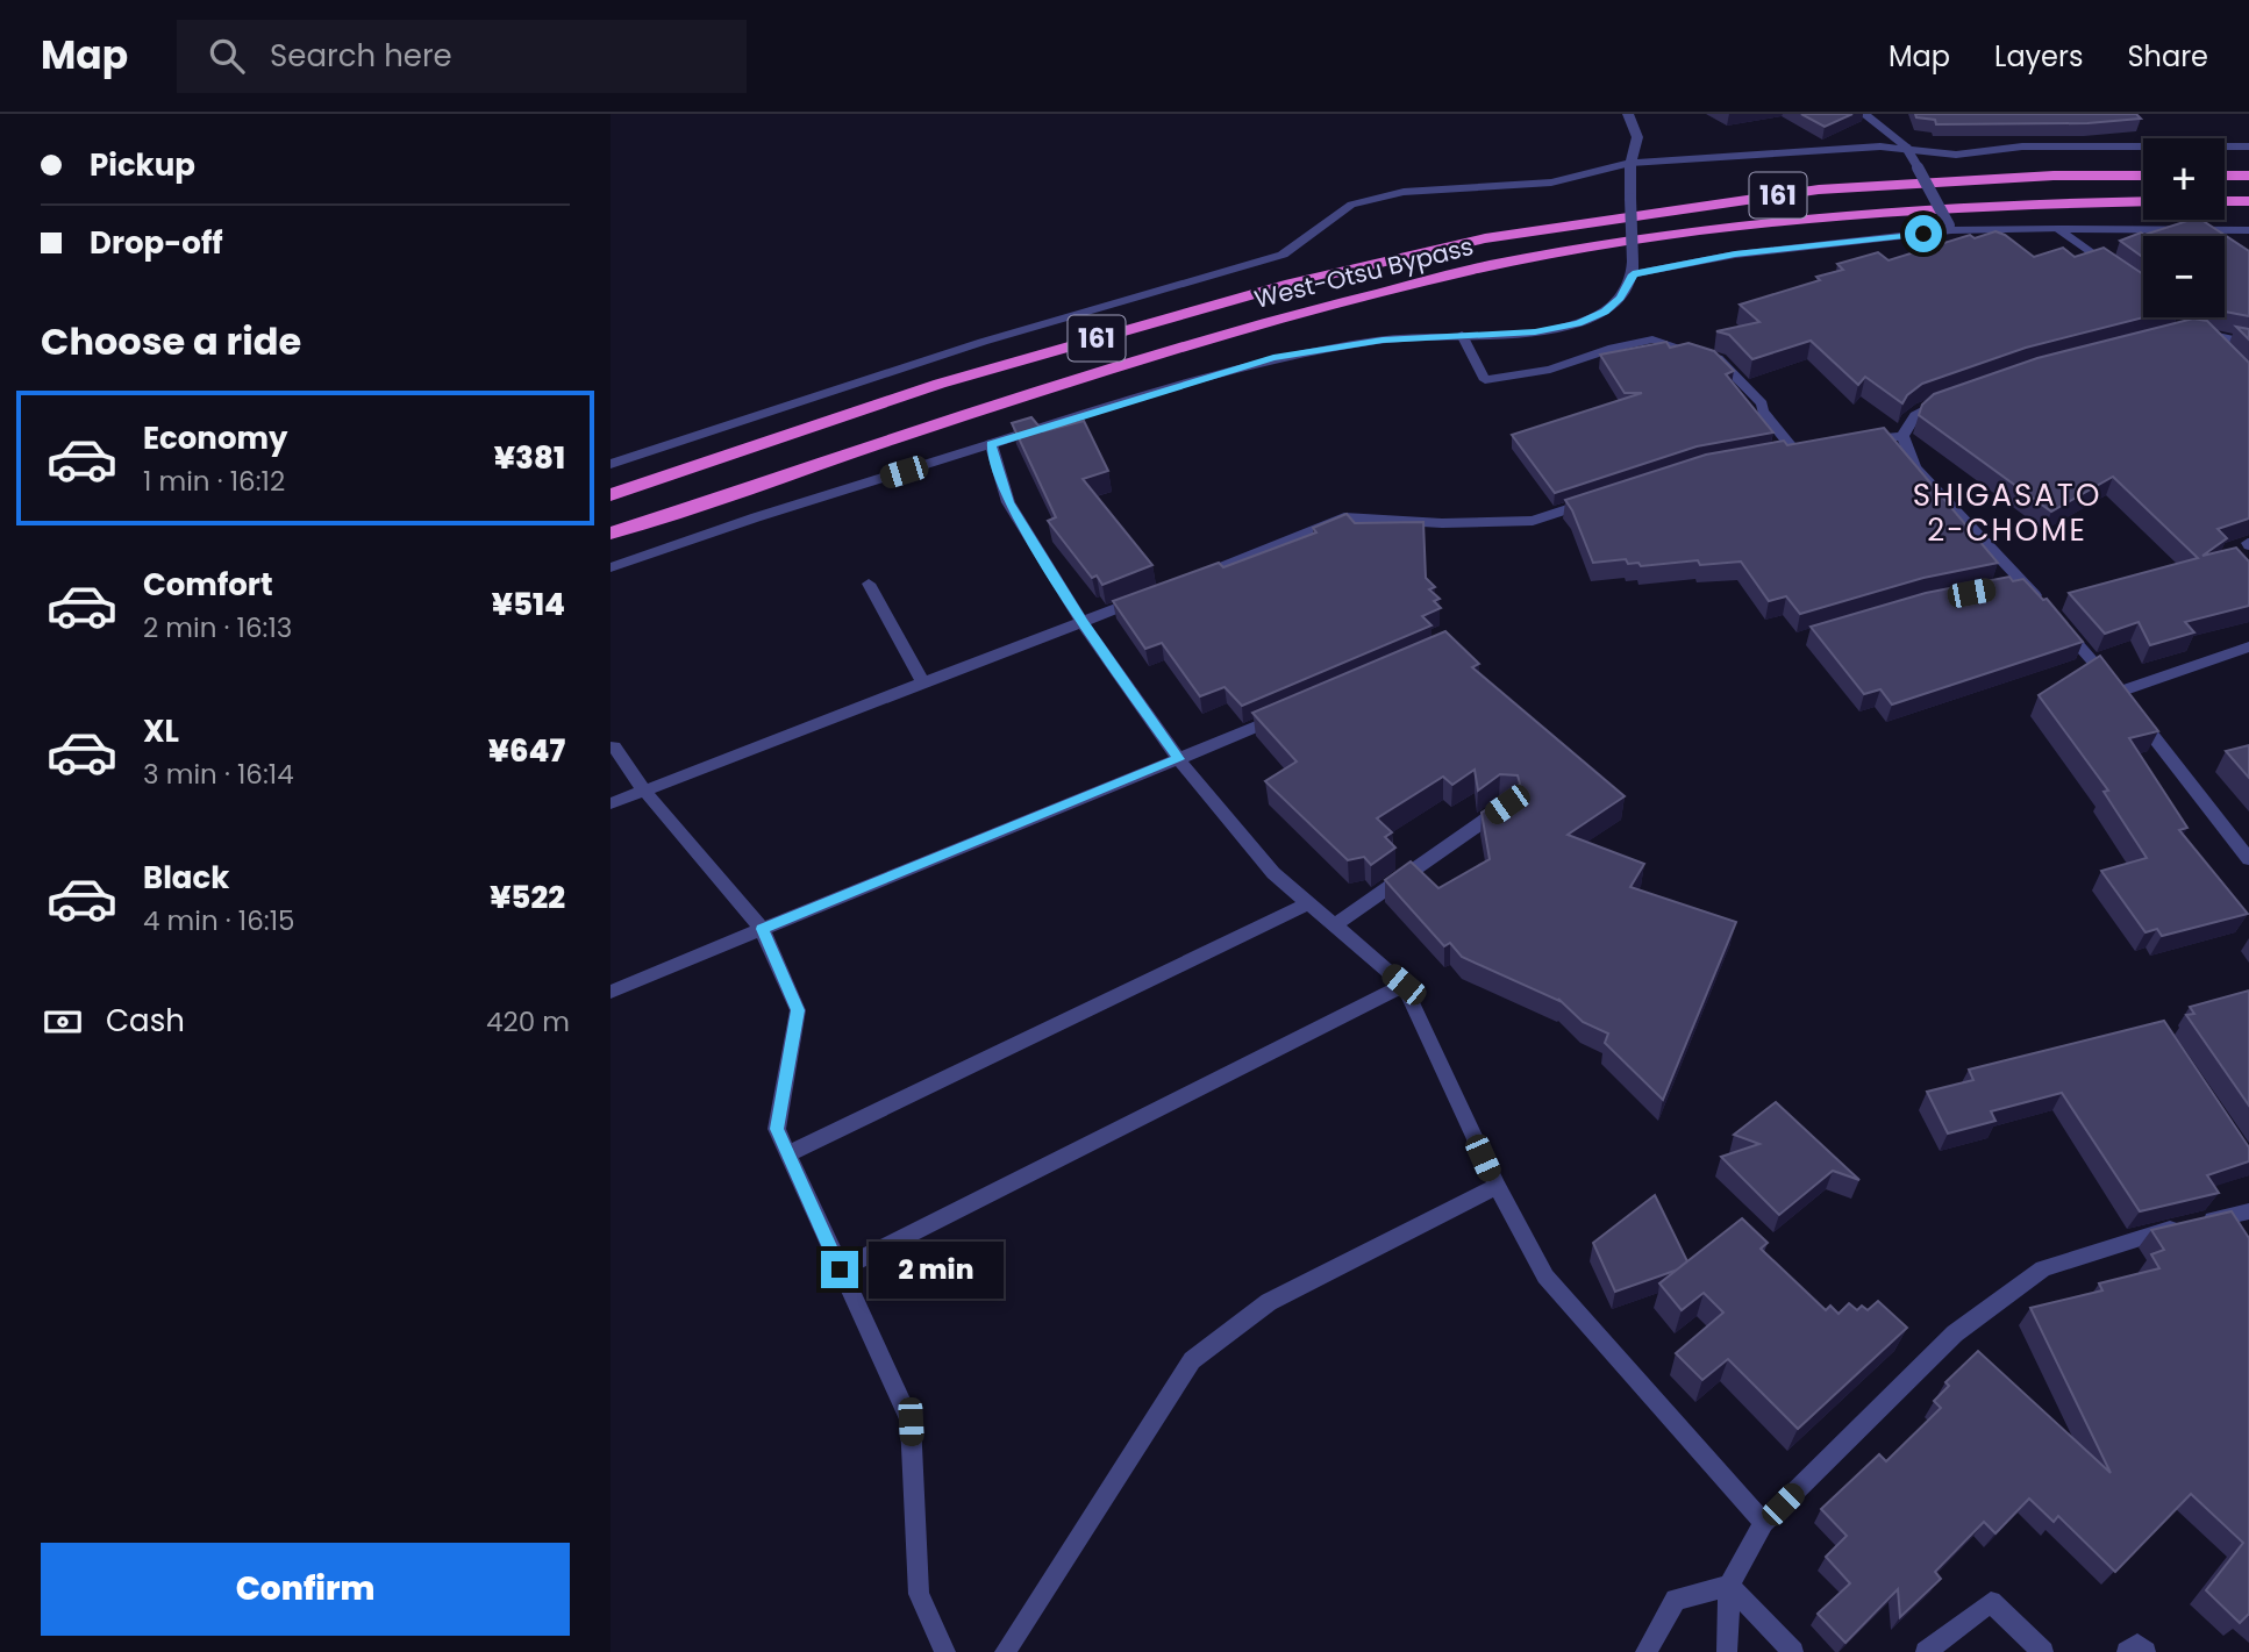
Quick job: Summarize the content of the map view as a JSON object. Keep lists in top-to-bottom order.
{
  "streets": {
    "highway": ["161", "West-Otsu Bypass"]
  },
  "districts": ["SHIGASATO 2-CHOME"],
  "page": {
    "header": "Map",
    "search": "Search here",
    "nav": ["Map", "Layers", "Share"],
    "banner": ["Pickup", "Drop-off"],
    "map_buttons": ["+", "−"],
    "heading": "Choose a ride",
    "list": [
      {
        "name": "Economy",
        "note": "1 min · 16:12",
        "value": "¥381"
      },
      {
        "name": "Comfort",
        "note": "2 min · 16:13",
        "value": "¥514"
      },
      {
        "name": "XL",
        "note": "3 min · 16:14",
        "value": "¥647"
      },
      {
        "name": "Black",
        "note": "4 min · 16:15",
        "value": "¥522"
      }
    ],
    "pay": ["Cash", "420 m"],
    "bubble": "2 min",
    "buttons": "Confirm"
  }
}
